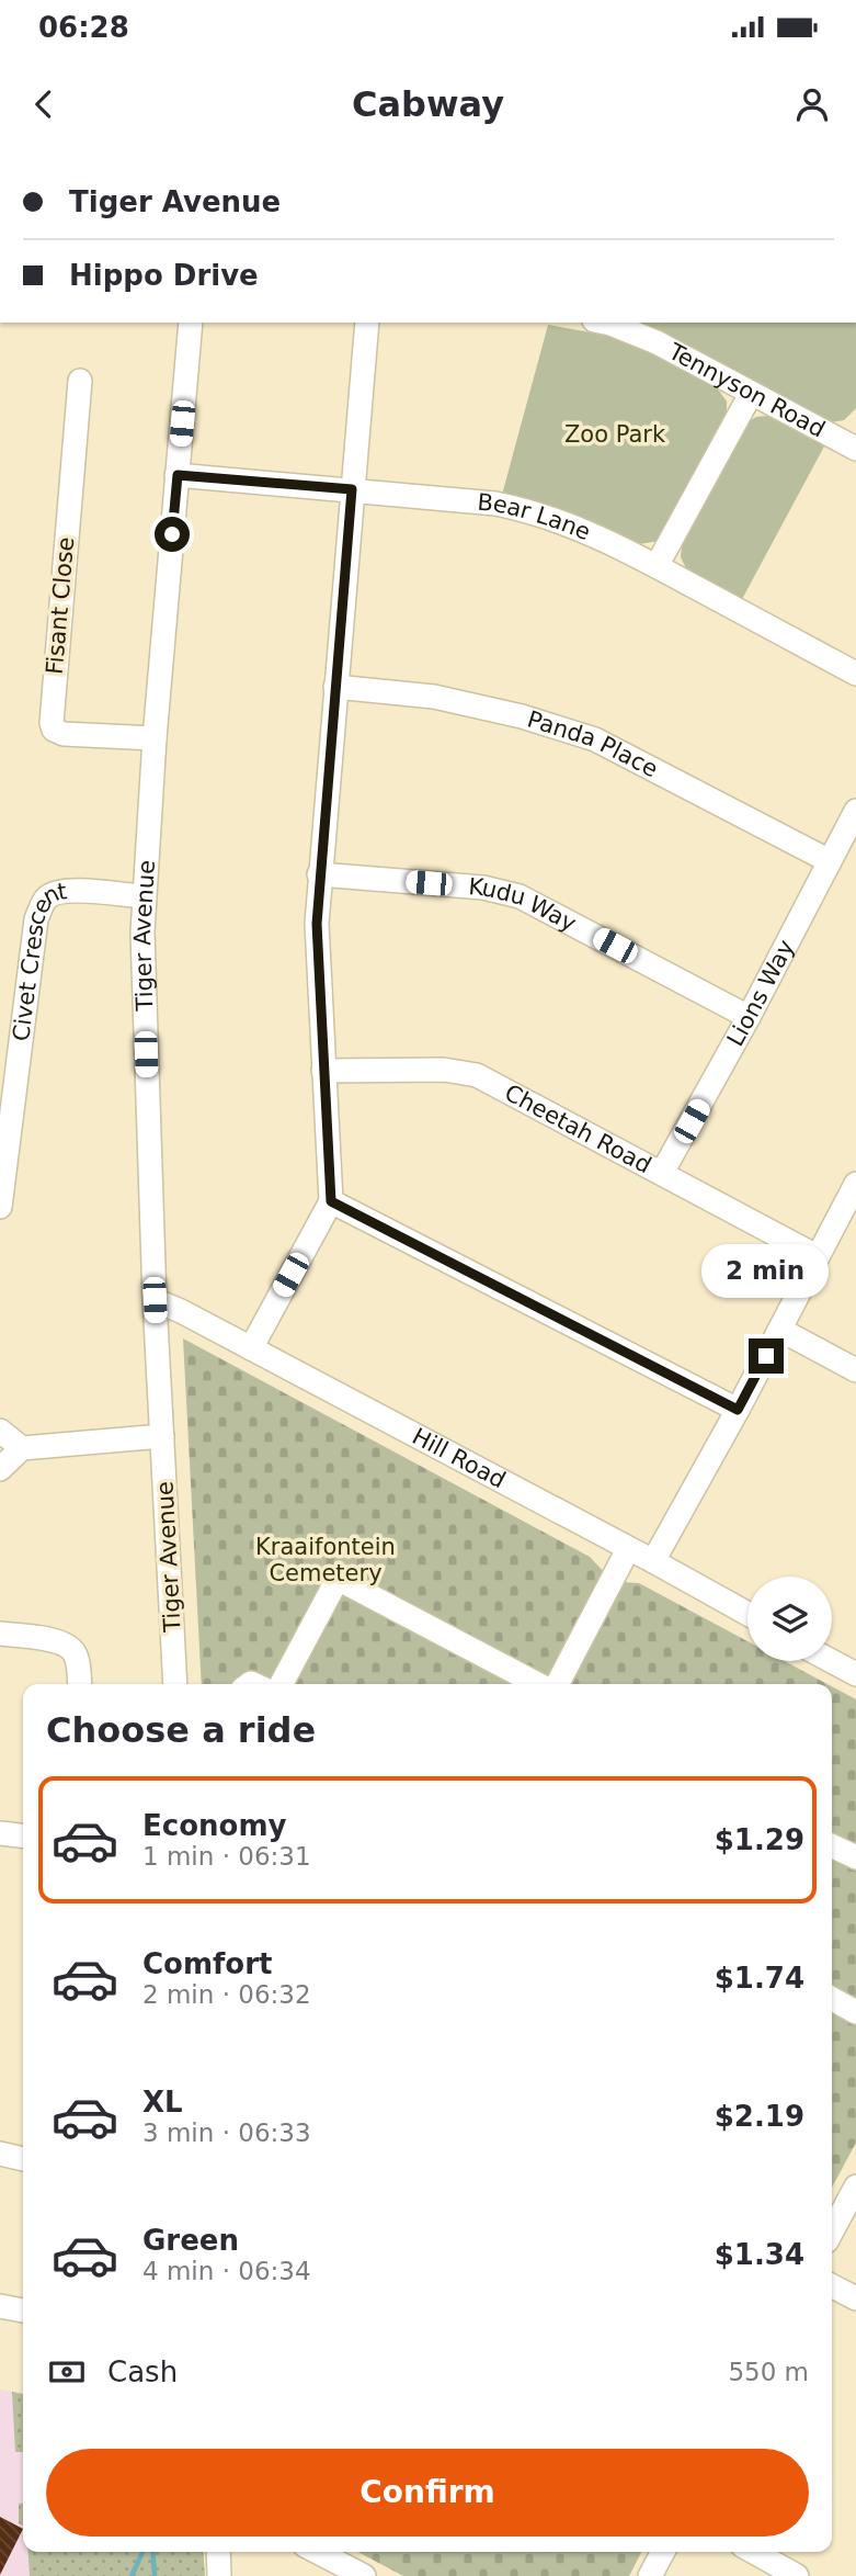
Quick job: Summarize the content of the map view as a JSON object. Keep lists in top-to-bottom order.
{
  "streets": {
    "street": [
      "Tennyson Road",
      "Bear Lane",
      "Fisant Close",
      "Panda Place",
      "Kudu Way",
      "Tiger Avenue",
      "Civet Crescent",
      "Lions Way",
      "Cheetah Road",
      "Hill Road"
    ]
  },
  "crossings": [
    ["Bear Lane", "Tiger Avenue"],
    ["Fisant Close", "Tiger Avenue"],
    ["Panda Place", "Lions Way"],
    ["Kudu Way", "Lions Way"],
    ["Tiger Avenue", "Civet Crescent"],
    ["Tiger Avenue", "Hill Road"],
    ["Lions Way", "Cheetah Road"]
  ],
  "parks": ["Zoo Park", "Kraaifontein Cemetery"],
  "page": {
    "status": "06:28",
    "header": "Cabway",
    "banner": ["Tiger Avenue", "Hippo Drive"],
    "bubble": "2 min",
    "heading": "Choose a ride",
    "list": [
      {
        "name": "Economy",
        "note": "1 min · 06:31",
        "value": "$1.29"
      },
      {
        "name": "Comfort",
        "note": "2 min · 06:32",
        "value": "$1.74"
      },
      {
        "name": "XL",
        "note": "3 min · 06:33",
        "value": "$2.19"
      },
      {
        "name": "Green",
        "note": "4 min · 06:34",
        "value": "$1.34"
      }
    ],
    "pay": ["Cash", "550 m"],
    "buttons": "Confirm"
  }
}
